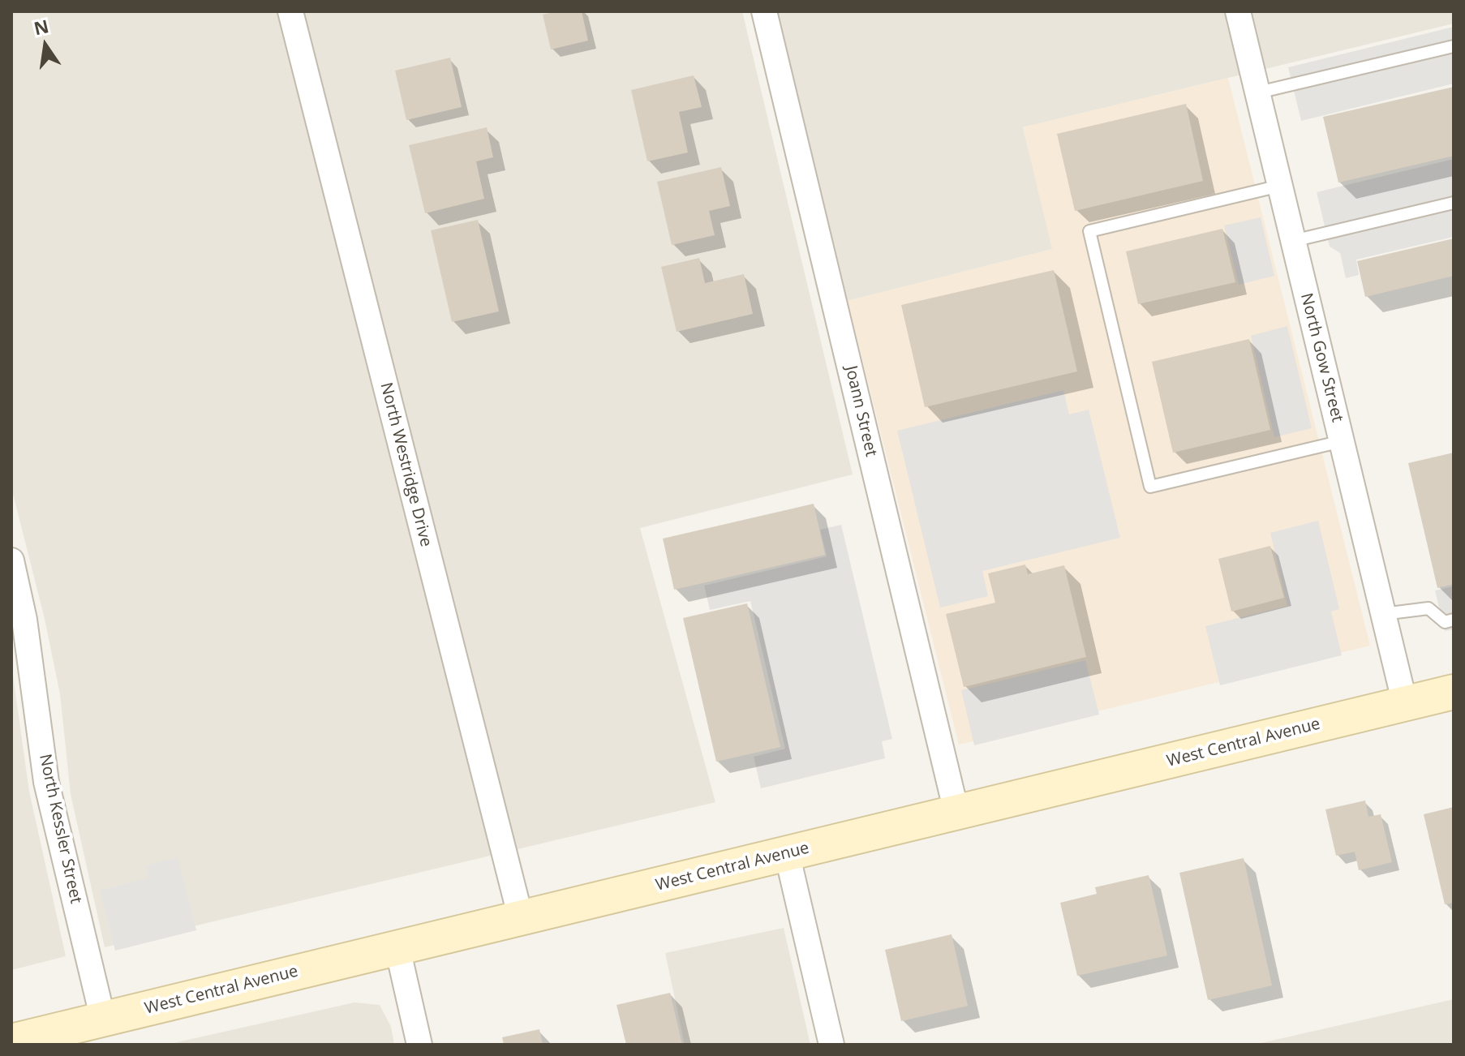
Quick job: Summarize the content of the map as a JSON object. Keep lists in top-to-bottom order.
{
  "streets": {
    "main road": ["West Central Avenue"],
    "street": [
      "North Gow Street",
      "Joann Street",
      "North Westridge Drive",
      "North Kessler Street"
    ]
  },
  "crossings": [
    ["North Gow Street", "West Central Avenue"],
    ["Joann Street", "West Central Avenue"],
    ["North Westridge Drive", "West Central Avenue"],
    ["West Central Avenue", "North Kessler Street"]
  ],
  "north": "top"
}
